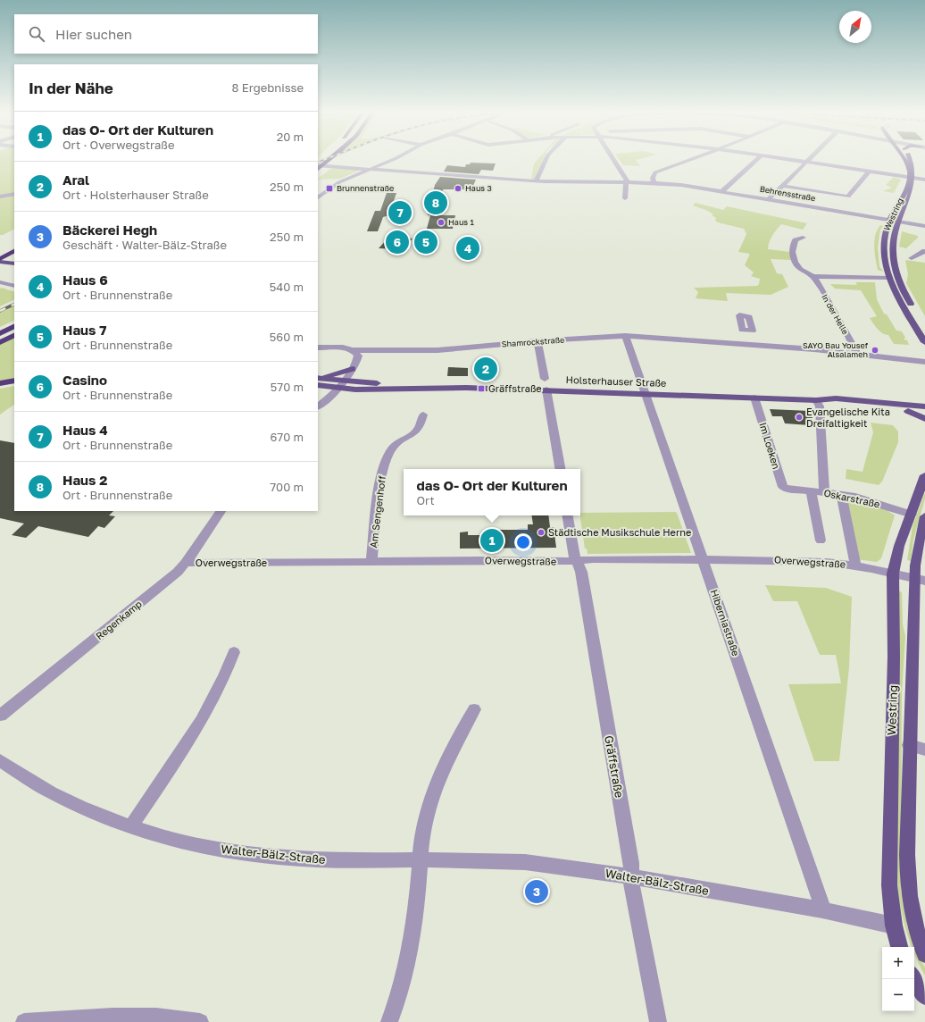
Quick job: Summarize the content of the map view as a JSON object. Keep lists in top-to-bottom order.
{
  "streets": {
    "main road": ["Westring", "Holsterhauser Straße"],
    "street": [
      "Behrensstraße",
      "In der Helle",
      "Shamrockstraße",
      "Im Loeken",
      "Oskarstraße",
      "Am Sengenhoff",
      "Overwegstraße",
      "Regenkamp",
      "Hiberniastraße",
      "Gräffstraße",
      "Walter-Bälz-Straße"
    ]
  },
  "crossings": [
    ["Behrensstraße", "Westring"],
    ["Westring", "Oskarstraße"],
    ["Westring", "Overwegstraße"],
    ["Westring", "Walter-Bälz-Straße"],
    ["In der Helle", "Shamrockstraße"],
    ["Shamrockstraße", "Hiberniastraße"],
    ["Holsterhauser Straße", "Im Loeken"],
    ["Holsterhauser Straße", "Hiberniastraße"],
    ["Im Loeken", "Oskarstraße"],
    ["Oskarstraße", "Overwegstraße"],
    ["Am Sengenhoff", "Overwegstraße"],
    ["Overwegstraße", "Regenkamp"],
    ["Overwegstraße", "Hiberniastraße"],
    ["Overwegstraße", "Gräffstraße"],
    ["Hiberniastraße", "Walter-Bälz-Straße"],
    ["Gräffstraße", "Walter-Bälz-Straße"]
  ],
  "places": {
    "transit": ["Brunnenstraße", "Gräffstraße"],
    "other": [
      "Haus 3",
      "Haus 1",
      "SAYO Bau Yousef Alsalameh",
      "Evangelische Kita Dreifaltigkeit",
      "Städtische Musikschule Herne"
    ]
  },
  "north": "top right",
  "page": {
    "search": "Hier suchen",
    "heading": ["In der Nähe", "8 Ergebnisse"],
    "list": [
      {
        "mark": "1",
        "name": "das O- Ort der Kulturen",
        "note": "Ort · Overwegstraße",
        "value": "20 m"
      },
      {
        "mark": "2",
        "name": "Aral",
        "note": "Ort · Holsterhauser Straße",
        "value": "250 m"
      },
      {
        "mark": "3",
        "name": "Bäckerei Hegh",
        "note": "Geschäft · Walter-Bälz-Straße",
        "value": "250 m"
      },
      {
        "mark": "4",
        "name": "Haus 6",
        "note": "Ort · Brunnenstraße",
        "value": "540 m"
      },
      {
        "mark": "5",
        "name": "Haus 7",
        "note": "Ort · Brunnenstraße",
        "value": "560 m"
      },
      {
        "mark": "6",
        "name": "Casino",
        "note": "Ort · Brunnenstraße",
        "value": "570 m"
      },
      {
        "mark": "7",
        "name": "Haus 4",
        "note": "Ort · Brunnenstraße",
        "value": "670 m"
      },
      {
        "mark": "8",
        "name": "Haus 2",
        "note": "Ort · Brunnenstraße",
        "value": "700 m"
      }
    ],
    "pins": [
      "8",
      "7",
      "5",
      "6",
      "4",
      "2",
      "1",
      "3"
    ],
    "popup": ["das O- Ort der Kulturen", "Ort"],
    "map_buttons": ["+", "−"]
  }
}
